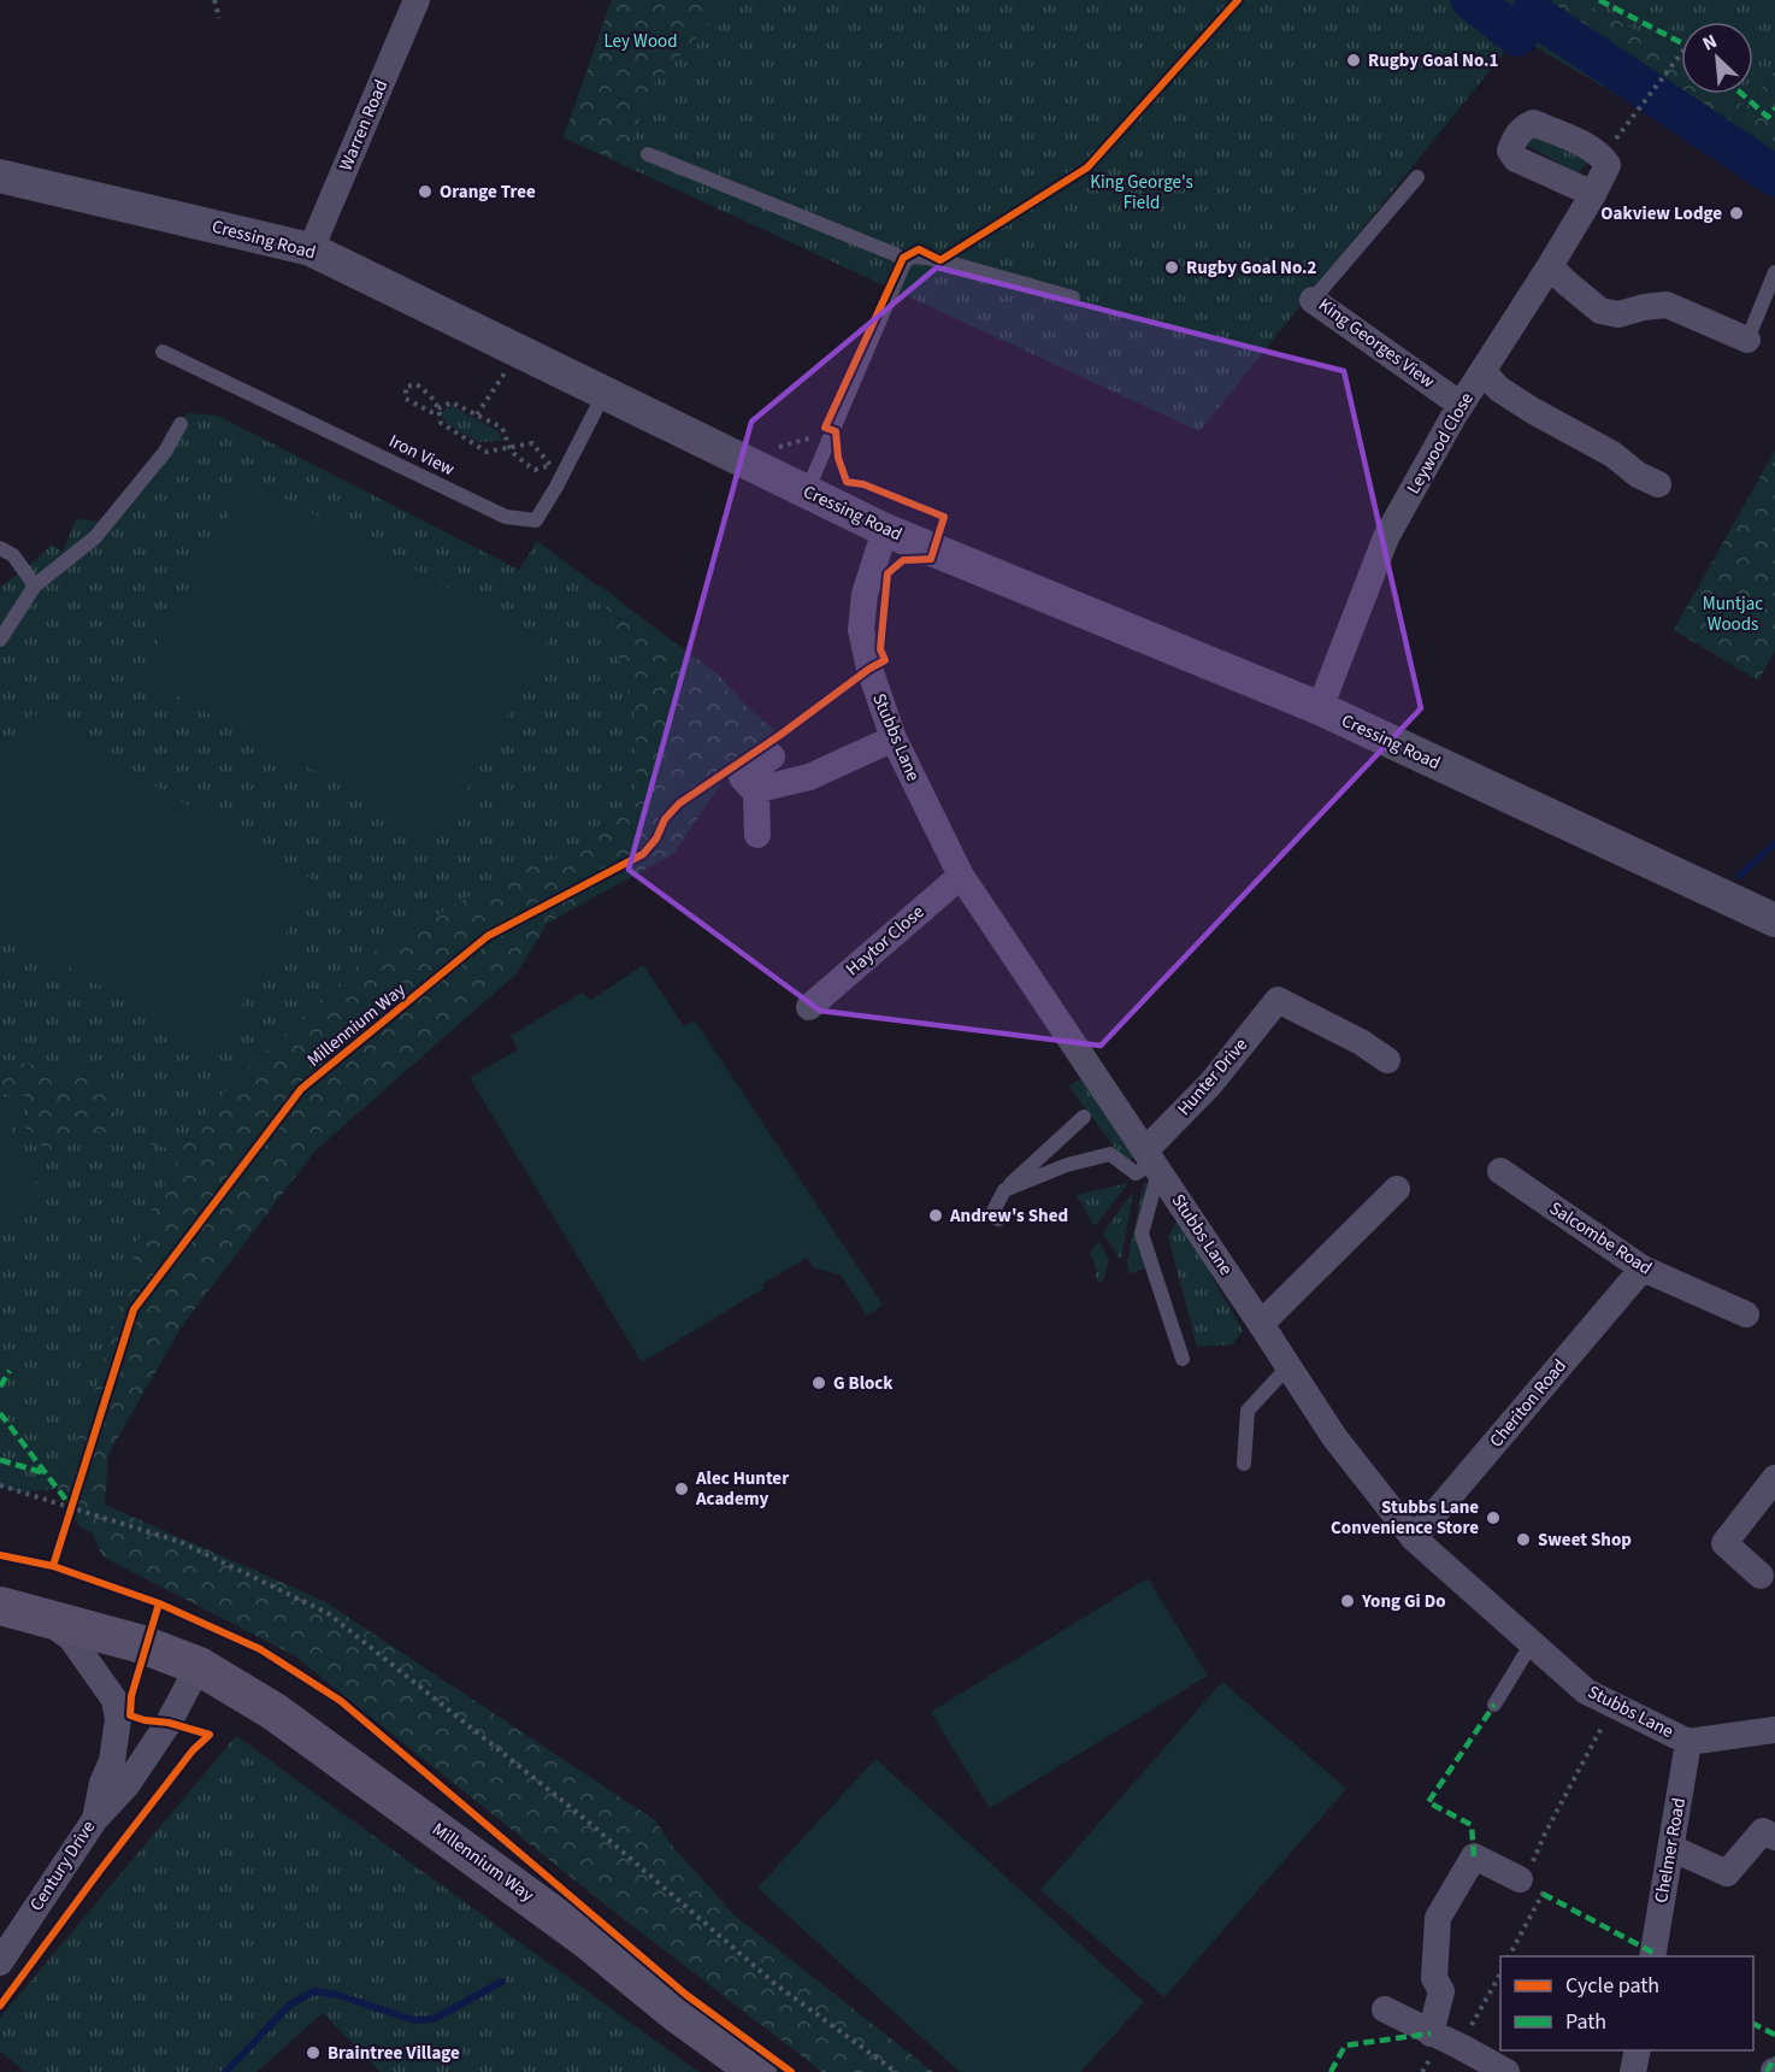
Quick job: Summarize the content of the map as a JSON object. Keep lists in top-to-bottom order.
{
  "streets": {
    "main road": ["Millennium Way"],
    "street": [
      "Warren Road",
      "Cressing Road",
      "King Georges View",
      "Leywood Close",
      "Stubbs Lane",
      "Haytor Close",
      "Hunter Drive",
      "Salcombe Road",
      "Cheriton Road",
      "Chelmer Road",
      "Century Drive"
    ],
    "lane": ["Iron View"]
  },
  "crossings": [
    ["Warren Road", "Cressing Road"],
    ["Cressing Road", "Leywood Close"],
    ["Cressing Road", "Iron View"],
    ["Cressing Road", "Stubbs Lane"],
    ["King Georges View", "Leywood Close"],
    ["Stubbs Lane", "Haytor Close"],
    ["Stubbs Lane", "Hunter Drive"],
    ["Stubbs Lane", "Cheriton Road"],
    ["Stubbs Lane", "Chelmer Road"],
    ["Millennium Way", "Century Drive"],
    ["Salcombe Road", "Cheriton Road"]
  ],
  "parks": ["Ley Wood", "King George's Field", "Muntjac Woods"],
  "places": [
    "Rugby Goal No.1",
    "Orange Tree",
    "Oakview Lodge",
    "Rugby Goal No.2",
    "Andrew's Shed",
    "G Block",
    "Alec Hunter Academy",
    "Stubbs Lane Convenience Store",
    "Sweet Shop",
    "Yong Gi Do",
    "Braintree Village"
  ],
  "legend": ["Cycle path", "Path"],
  "north": "top left"
}
